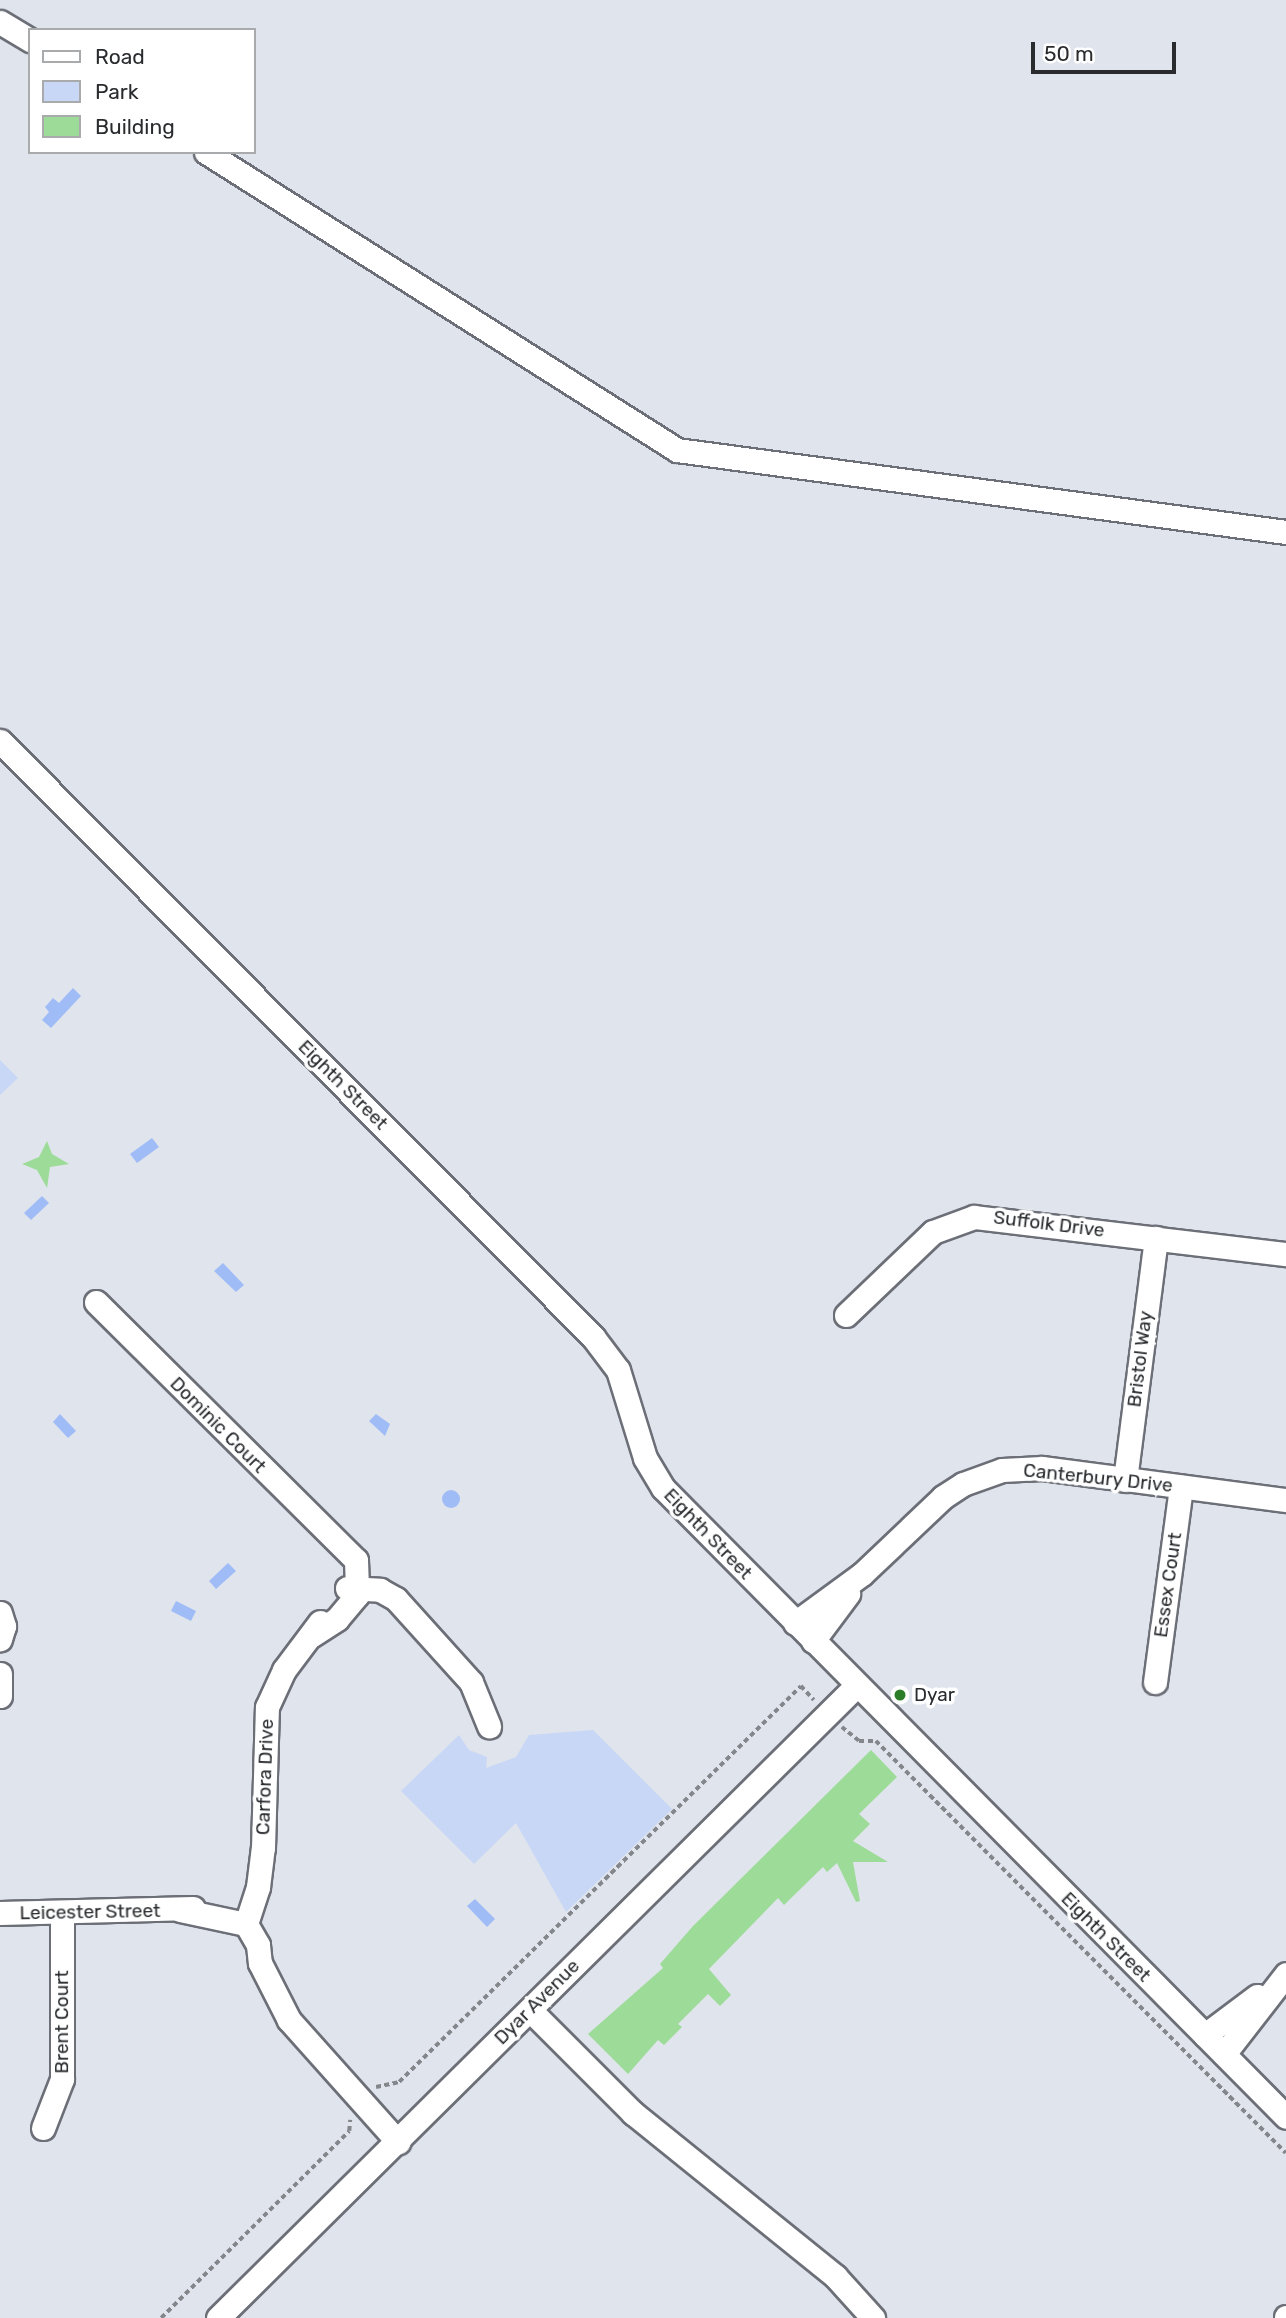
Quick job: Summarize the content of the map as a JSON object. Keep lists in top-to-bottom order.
{
  "streets": {
    "street": [
      "Eighth Street",
      "Suffolk Drive",
      "Bristol Way",
      "Dominic Court",
      "Canterbury Drive",
      "Essex Court",
      "Carfora Drive",
      "Leicester Street",
      "Dyar Avenue",
      "Brent Court"
    ]
  },
  "crossings": [
    ["Eighth Street", "Canterbury Drive"],
    ["Eighth Street", "Dyar Avenue"],
    ["Suffolk Drive", "Bristol Way"],
    ["Bristol Way", "Canterbury Drive"],
    ["Dominic Court", "Carfora Drive"],
    ["Canterbury Drive", "Essex Court"],
    ["Carfora Drive", "Leicester Street"],
    ["Leicester Street", "Brent Court"]
  ],
  "places": ["Dyar"],
  "legend": ["Road", "Park", "Building"],
  "scale_bar": "50 m"
}
